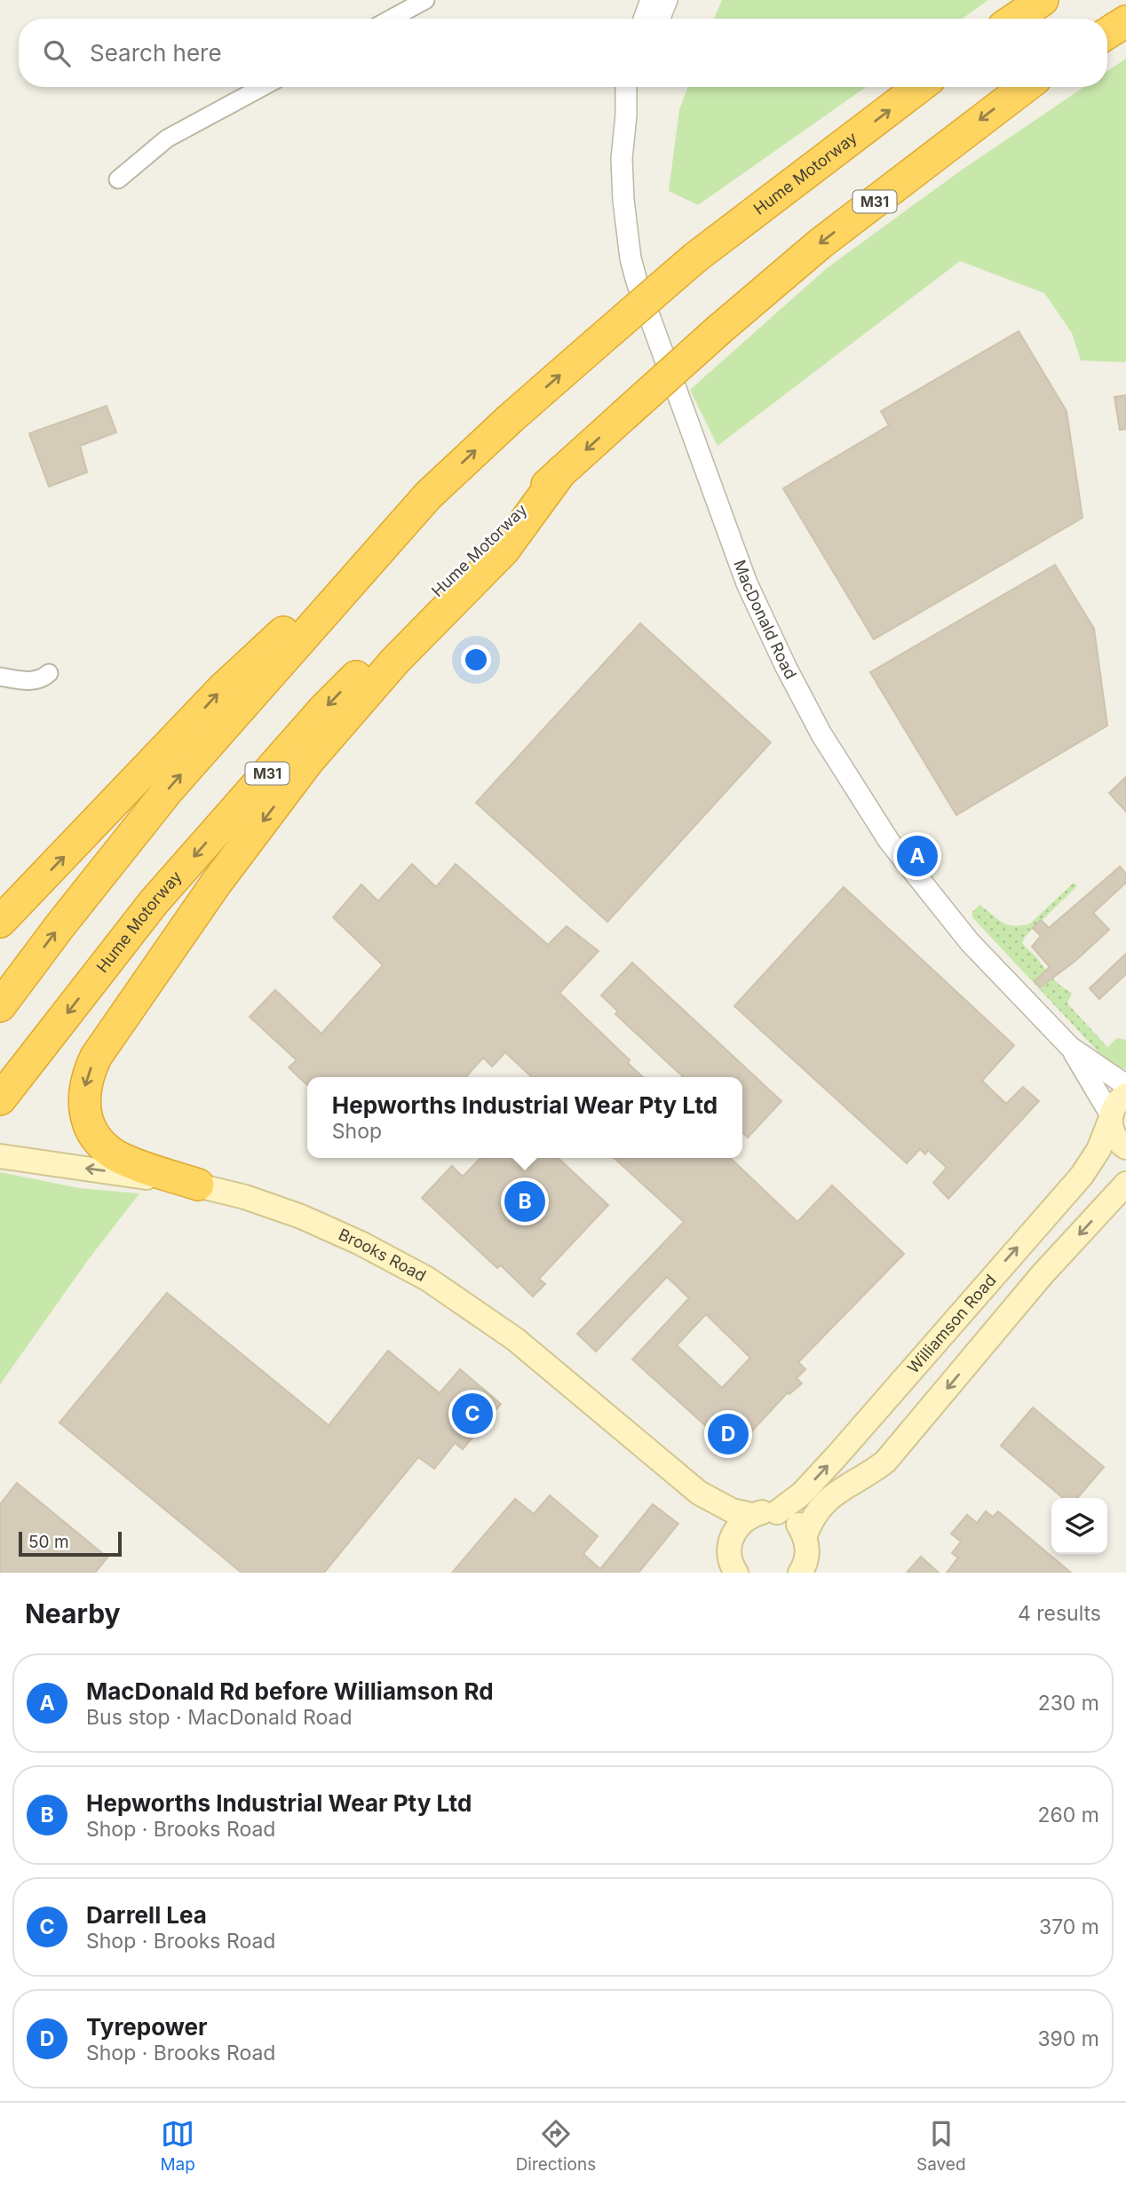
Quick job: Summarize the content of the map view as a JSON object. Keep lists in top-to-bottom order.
{
  "streets": {
    "highway": ["Hume Motorway", "M31"],
    "main road": ["Brooks Road", "Williamson Road"],
    "street": ["MacDonald Road"]
  },
  "crossings": [
    ["MacDonald Road", "Williamson Road"]
  ],
  "scale_bar": "50 m",
  "page": {
    "search": "Search here",
    "pins": [
      "A",
      "B",
      "C",
      "D"
    ],
    "popup": ["Hepworths Industrial Wear Pty Ltd", "Shop"],
    "scale": "50 m",
    "heading": ["Nearby", "4 results"],
    "list": [
      {
        "mark": "A",
        "name": "MacDonald Rd before Williamson Rd",
        "note": "Bus stop · MacDonald Road",
        "value": "230 m"
      },
      {
        "mark": "B",
        "name": "Hepworths Industrial Wear Pty Ltd",
        "note": "Shop · Brooks Road",
        "value": "260 m"
      },
      {
        "mark": "C",
        "name": "Darrell Lea",
        "note": "Shop · Brooks Road",
        "value": "370 m"
      },
      {
        "mark": "D",
        "name": "Tyrepower",
        "note": "Shop · Brooks Road",
        "value": "390 m"
      }
    ],
    "nav": ["Map", "Directions", "Saved"]
  }
}
